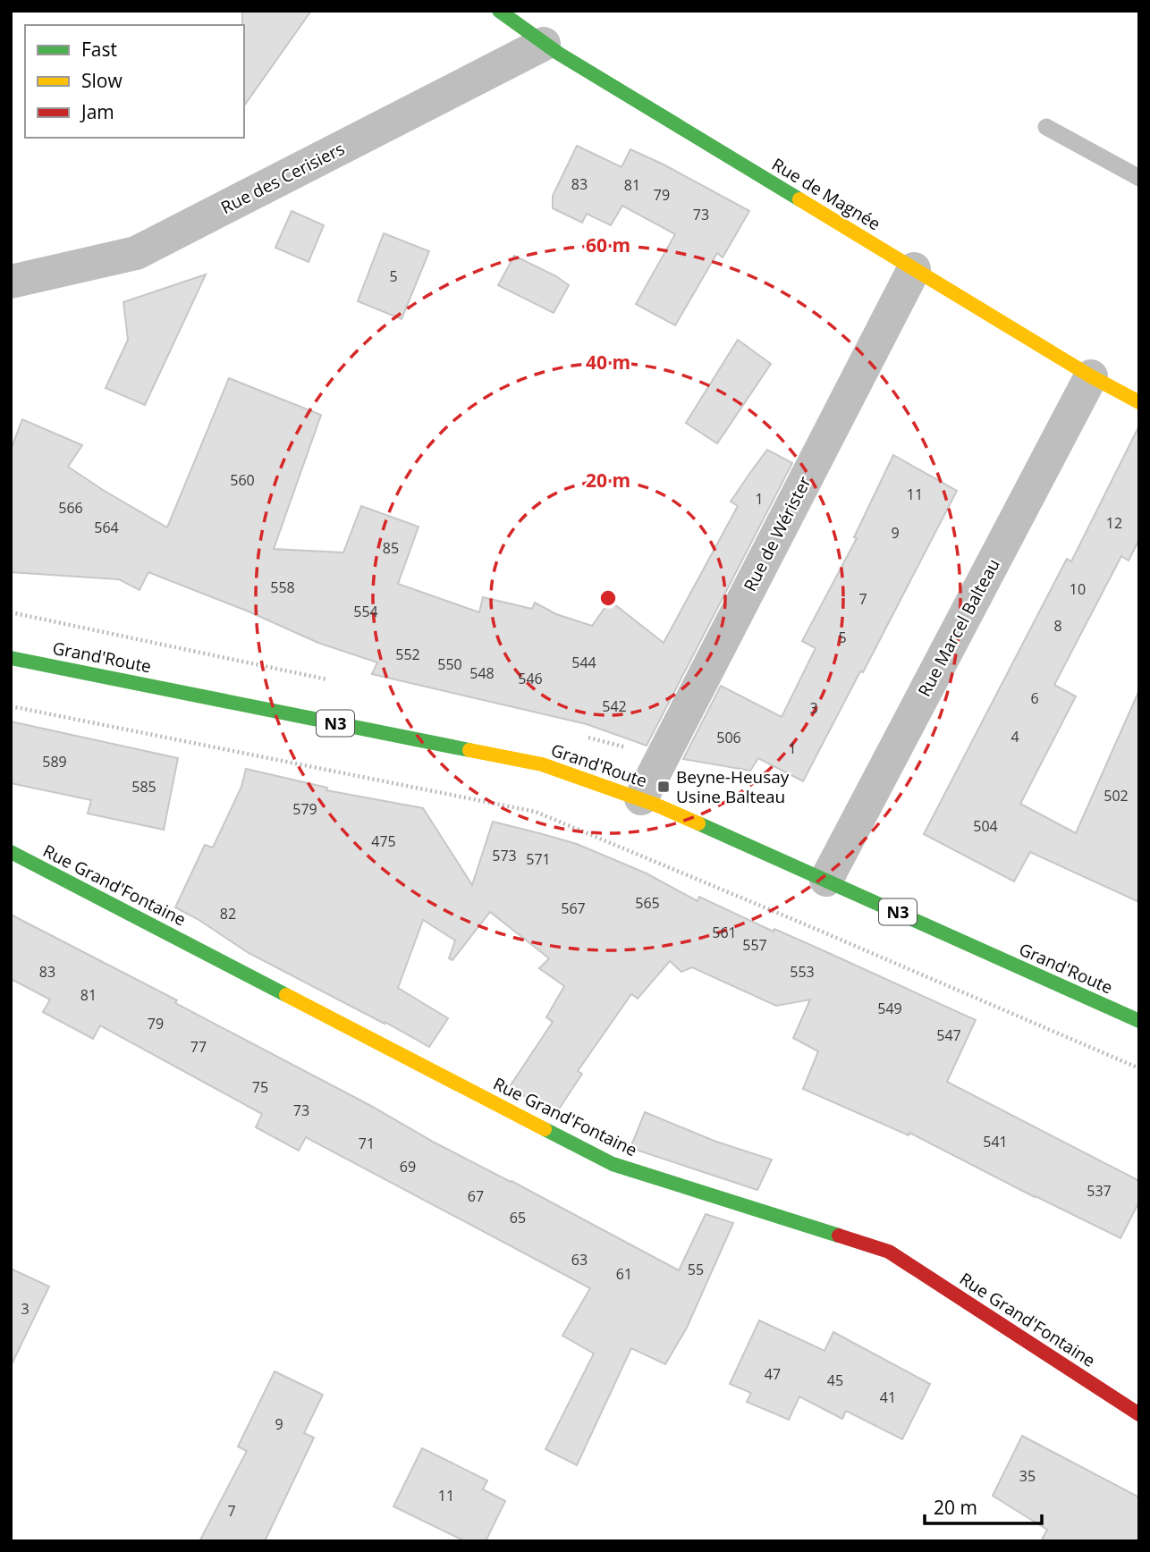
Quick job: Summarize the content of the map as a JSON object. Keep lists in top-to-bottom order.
{
  "streets": {
    "street": [
      "Rue des Cerisiers",
      "Rue de Magnée",
      "Rue de Wérister",
      "Rue Marcel Balteau",
      "Grand'Route",
      "N3",
      "Rue Grand'Fontaine"
    ]
  },
  "crossings": [
    ["Rue des Cerisiers", "Rue de Magnée"],
    ["Rue de Magnée", "Rue de Wérister"],
    ["Rue de Magnée", "Rue Marcel Balteau"],
    ["Rue de Wérister", "Grand'Route"],
    ["Rue Marcel Balteau", "Grand'Route"]
  ],
  "places": {
    "transit": ["Beyne-Heusay Usine Balteau"]
  },
  "house_numbers": [
    "83",
    "81",
    "79",
    "73",
    "5",
    "560",
    "11",
    "1",
    "566",
    "12",
    "564",
    "9",
    "85",
    "558",
    "10",
    "7",
    "554",
    "8",
    "5",
    "552",
    "544",
    "550",
    "548",
    "546",
    "6",
    "542",
    "3",
    "4",
    "506",
    "1",
    "589",
    "585",
    "502",
    "579",
    "504",
    "475",
    "573",
    "571",
    "565",
    "567",
    "82",
    "561",
    "557",
    "83",
    "553",
    "81",
    "549",
    "79",
    "547",
    "77",
    "75",
    "73",
    "541",
    "71",
    "69",
    "537",
    "67",
    "65",
    "63",
    "55",
    "61",
    "3",
    "47",
    "45",
    "41",
    "9",
    "35",
    "11",
    "7"
  ],
  "legend": ["Fast", "Slow", "Jam"],
  "scale_bar": "20 m",
  "rings": ["60 m", "40 m", "20 m"]
}
